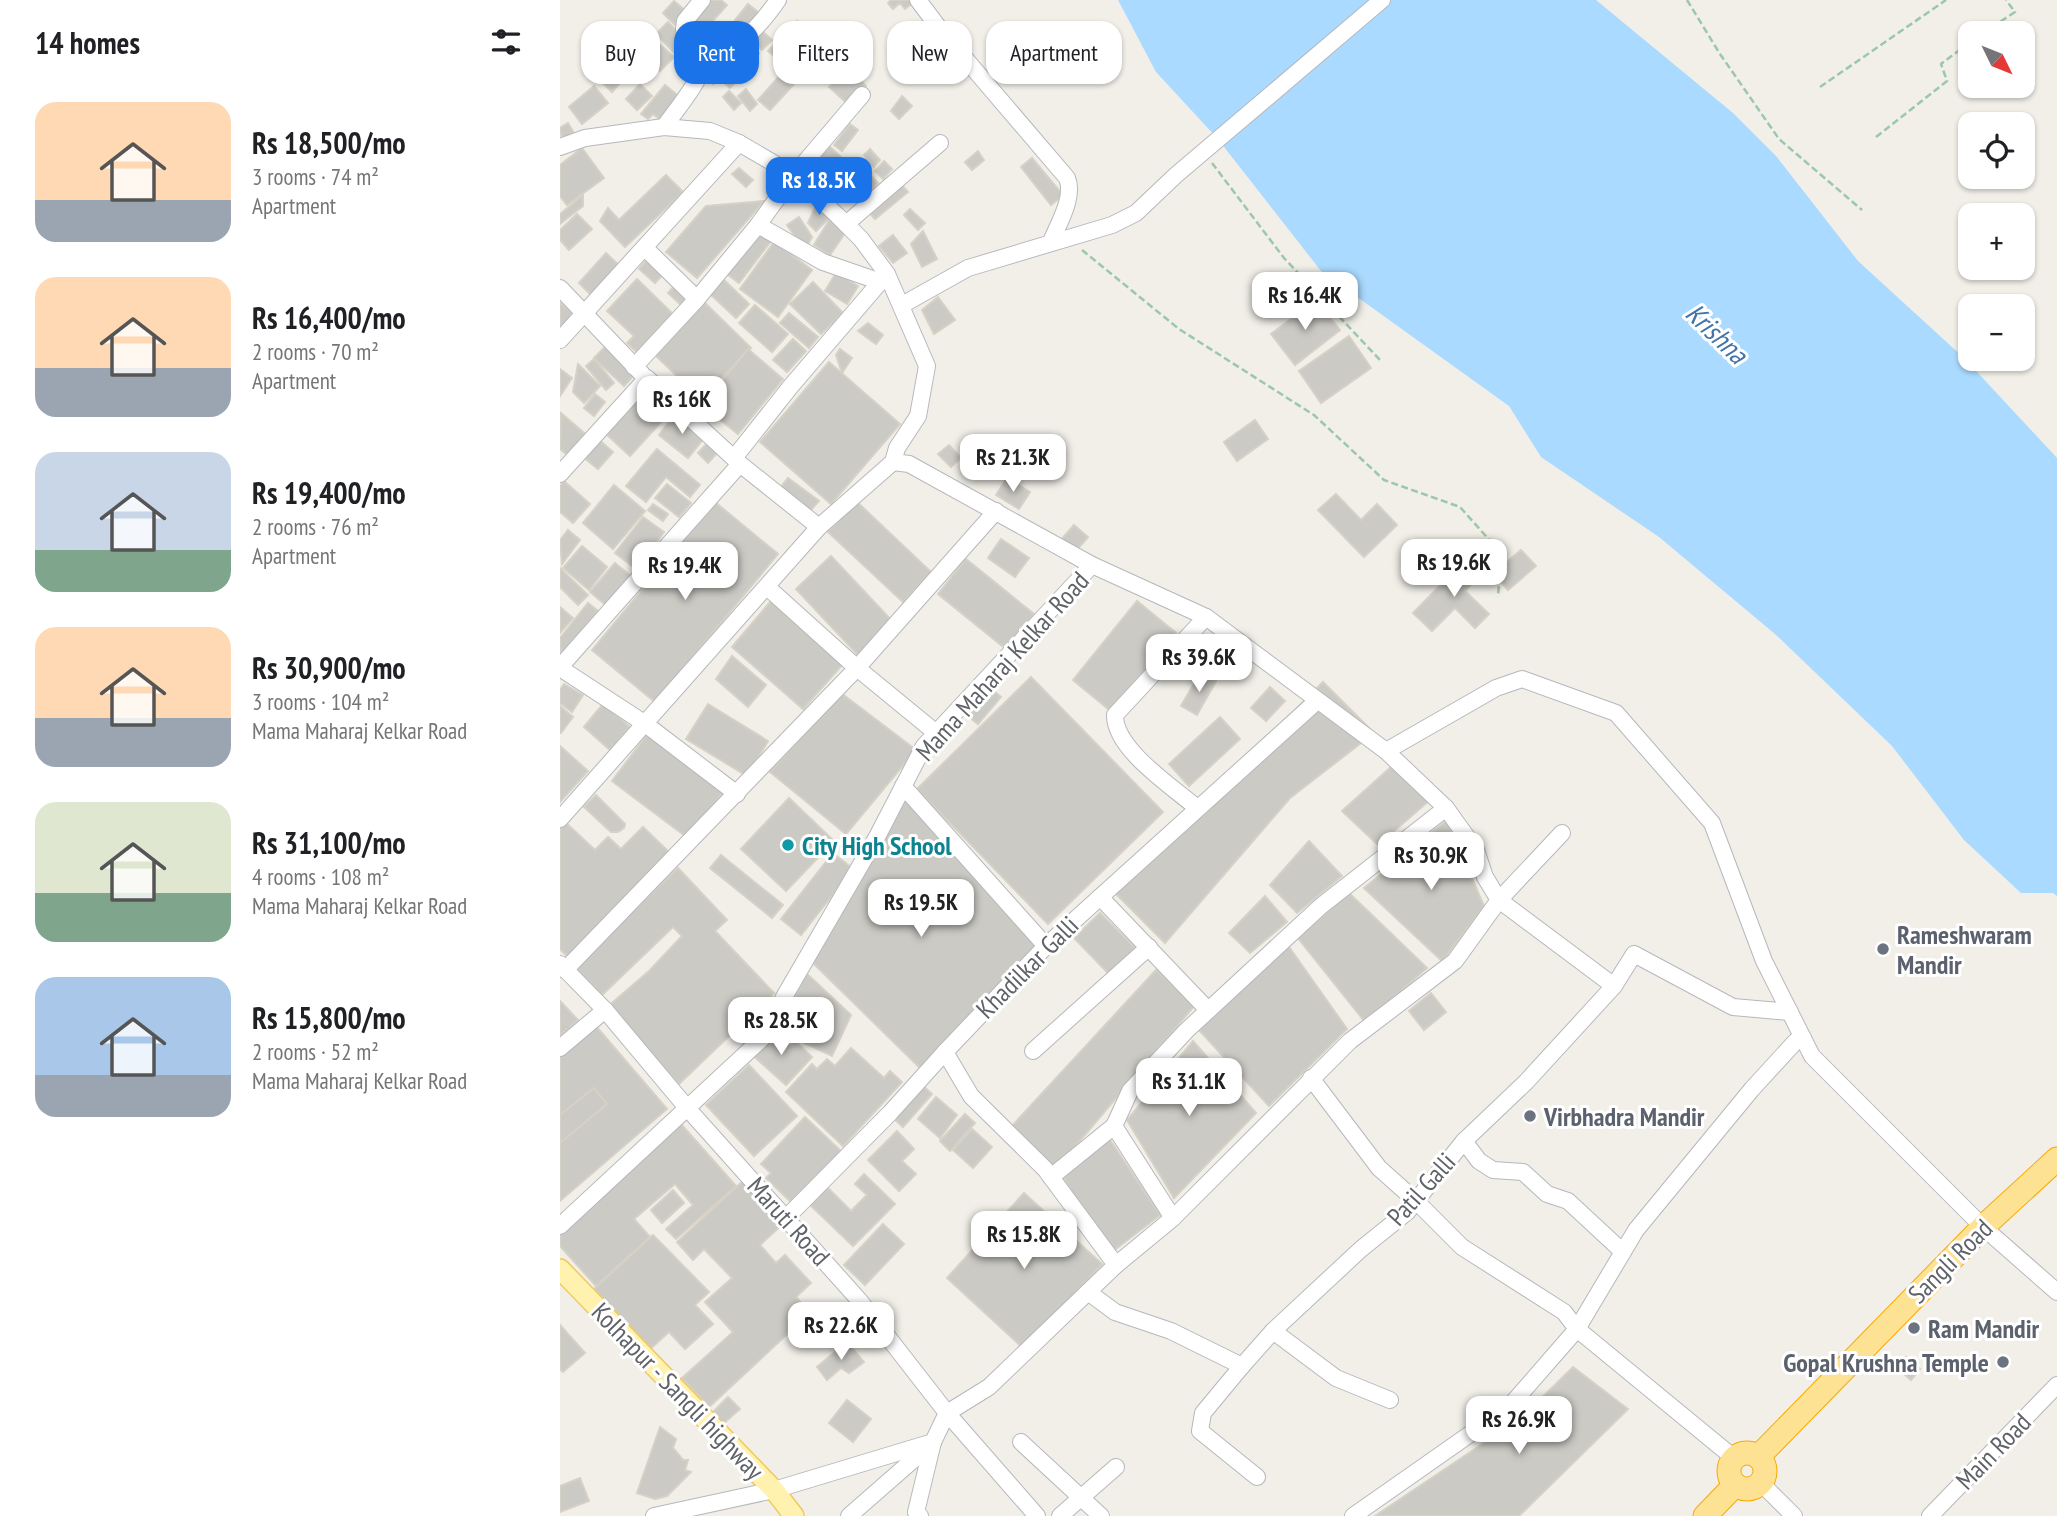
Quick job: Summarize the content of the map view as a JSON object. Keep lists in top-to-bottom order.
{
  "streets": {
    "highway": ["Sangli Road"],
    "main road": ["Kolhapur - Sangli highway"],
    "street": [
      "Mama Maharaj Kelkar Road",
      "Khadilkar Galli",
      "Patil Galli",
      "Maruti Road",
      "Main Road"
    ]
  },
  "crossings": [
    ["Mama Maharaj Kelkar Road", "Khadilkar Galli"],
    ["Mama Maharaj Kelkar Road", "Maruti Road"],
    ["Khadilkar Galli", "Maruti Road"]
  ],
  "water": ["Krishna"],
  "places": [
    "City High School",
    "Rameshwaram Mandir",
    "Virbhadra Mandir",
    "Ram Mandir",
    "Gopal Krushna Temple"
  ],
  "north": "bottom right",
  "page": {
    "heading": "14 homes",
    "map_buttons": ["+", "−"],
    "chip": [
      "Buy",
      "Rent",
      "Filters",
      "New",
      "Apartment"
    ],
    "list": [
      {
        "name": "Rs 18,500/mo",
        "note": "3 rooms · 74 m² · Apartment"
      },
      {
        "name": "Rs 16,400/mo",
        "note": "2 rooms · 70 m² · Apartment"
      },
      {
        "name": "Rs 19,400/mo",
        "note": "2 rooms · 76 m² · Apartment"
      },
      {
        "name": "Rs 30,900/mo",
        "note": "3 rooms · 104 m² · Mama Maharaj Kelkar Road"
      },
      {
        "name": "Rs 31,100/mo",
        "note": "4 rooms · 108 m² · Mama Maharaj Kelkar Road"
      },
      {
        "name": "Rs 15,800/mo",
        "note": "2 rooms · 52 m² · Mama Maharaj Kelkar Road"
      }
    ],
    "price": [
      "Rs 18.5K",
      "Rs 16.4K",
      "Rs 16K",
      "Rs 21.3K",
      "Rs 19.6K",
      "Rs 19.4K",
      "Rs 39.6K",
      "Rs 30.9K",
      "Rs 19.5K",
      "Rs 28.5K",
      "Rs 31.1K",
      "Rs 15.8K",
      "Rs 22.6K",
      "Rs 26.9K"
    ]
  }
}
